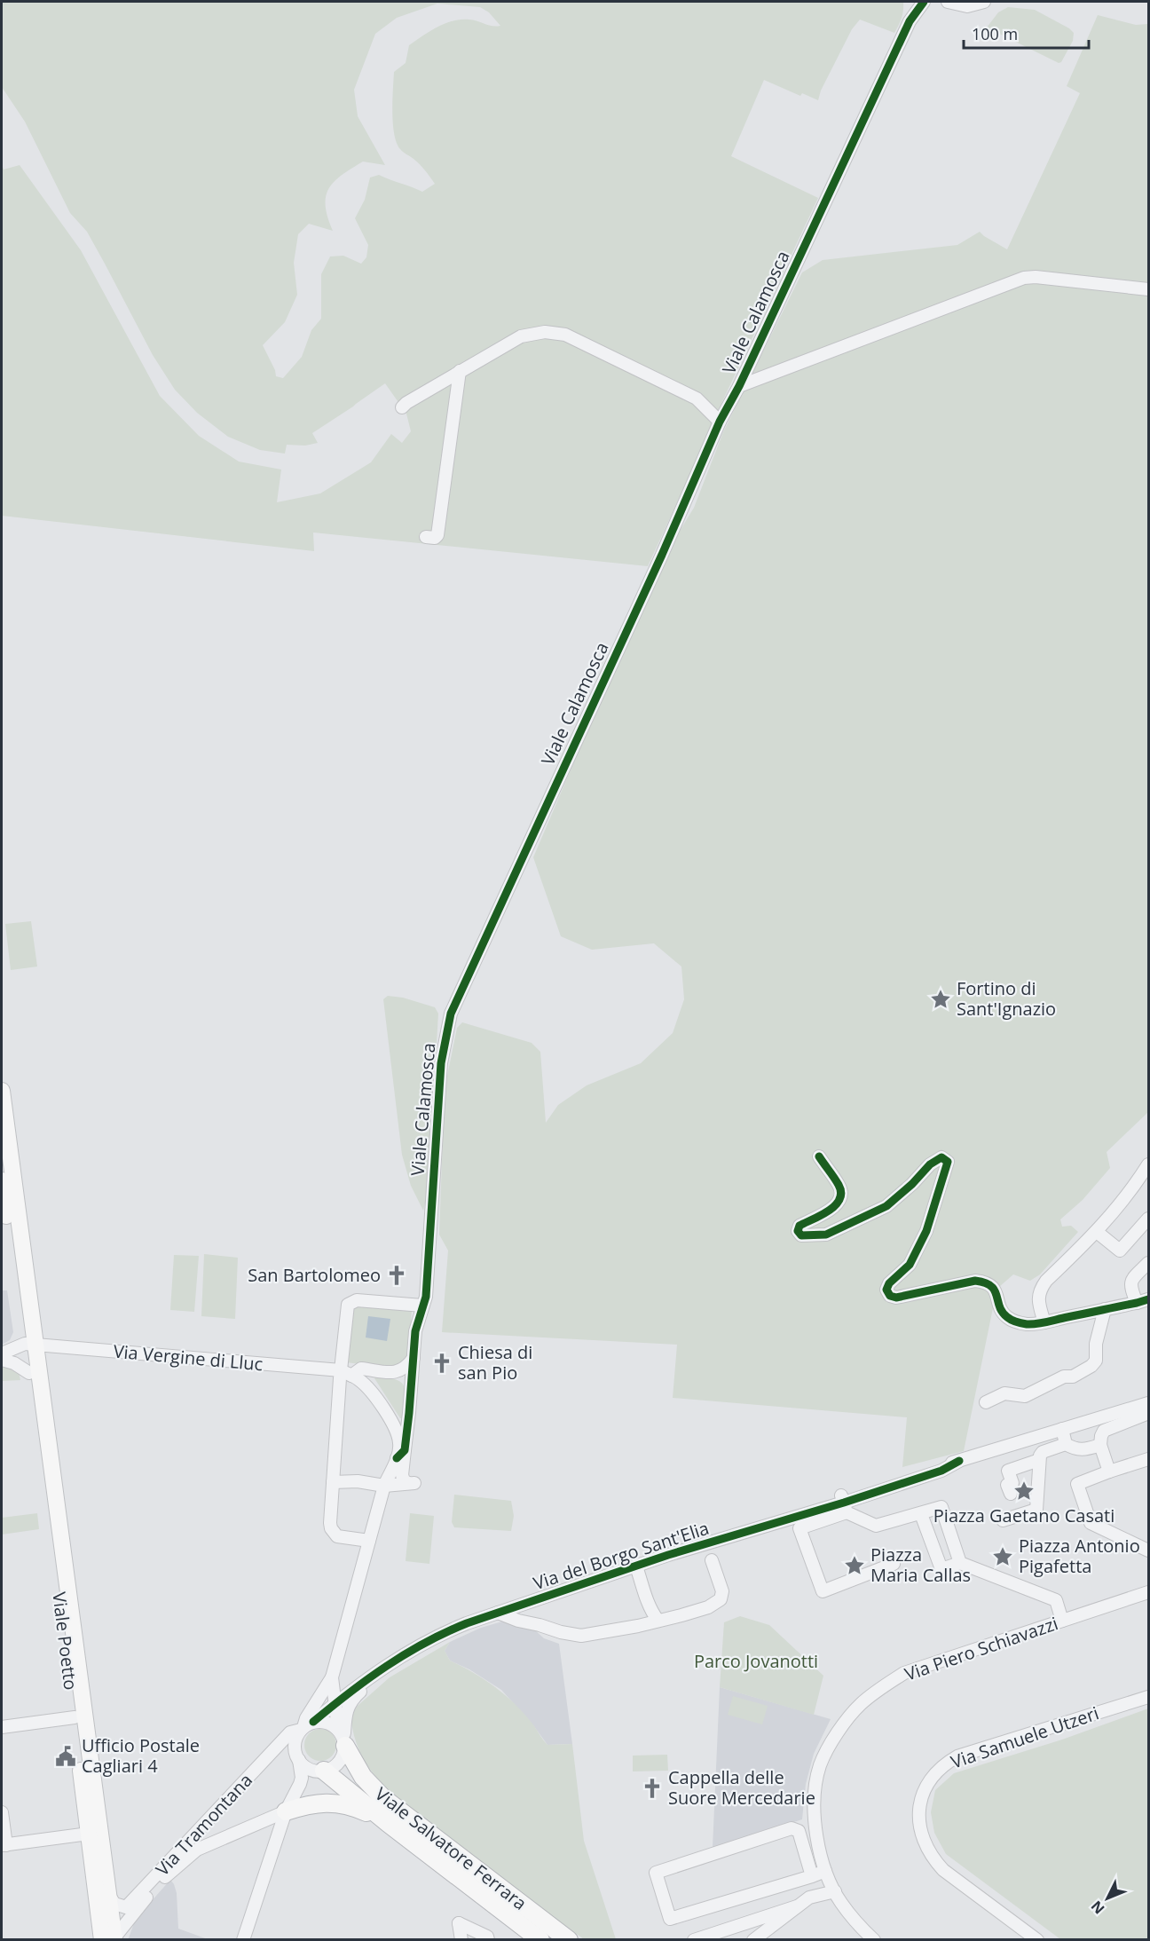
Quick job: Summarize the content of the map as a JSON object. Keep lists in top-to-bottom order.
{
  "streets": {
    "highway": ["Viale Salvatore Ferrara"],
    "main road": ["Viale Poetto"],
    "street": [
      "Viale Calamosca",
      "Via Vergine di Lluc",
      "Via del Borgo Sant'Elia",
      "Via Piero Schiavazzi",
      "Via Samuele Utzeri",
      "Via Tramontana"
    ]
  },
  "crossings": [
    ["Viale Calamosca", "Via Vergine di Lluc"],
    ["Via Vergine di Lluc", "Viale Poetto"],
    ["Via del Borgo Sant'Elia", "Via Tramontana"],
    ["Via del Borgo Sant'Elia", "Viale Salvatore Ferrara"],
    ["Viale Poetto", "Via Tramontana"],
    ["Via Tramontana", "Viale Salvatore Ferrara"]
  ],
  "parks": ["Parco Jovanotti"],
  "places": {
    "place": [
      "Fortino di Sant'Ignazio",
      "Piazza Gaetano Casati",
      "Piazza Antonio Pigafetta",
      "Piazza Maria Callas"
    ],
    "church": ["San Bartolomeo", "Chiesa di san Pio", "Cappella delle Suore Mercedarie"],
    "public building": ["Ufficio Postale Cagliari 4"]
  },
  "scale_bar": "100 m",
  "north": "bottom left"
}
